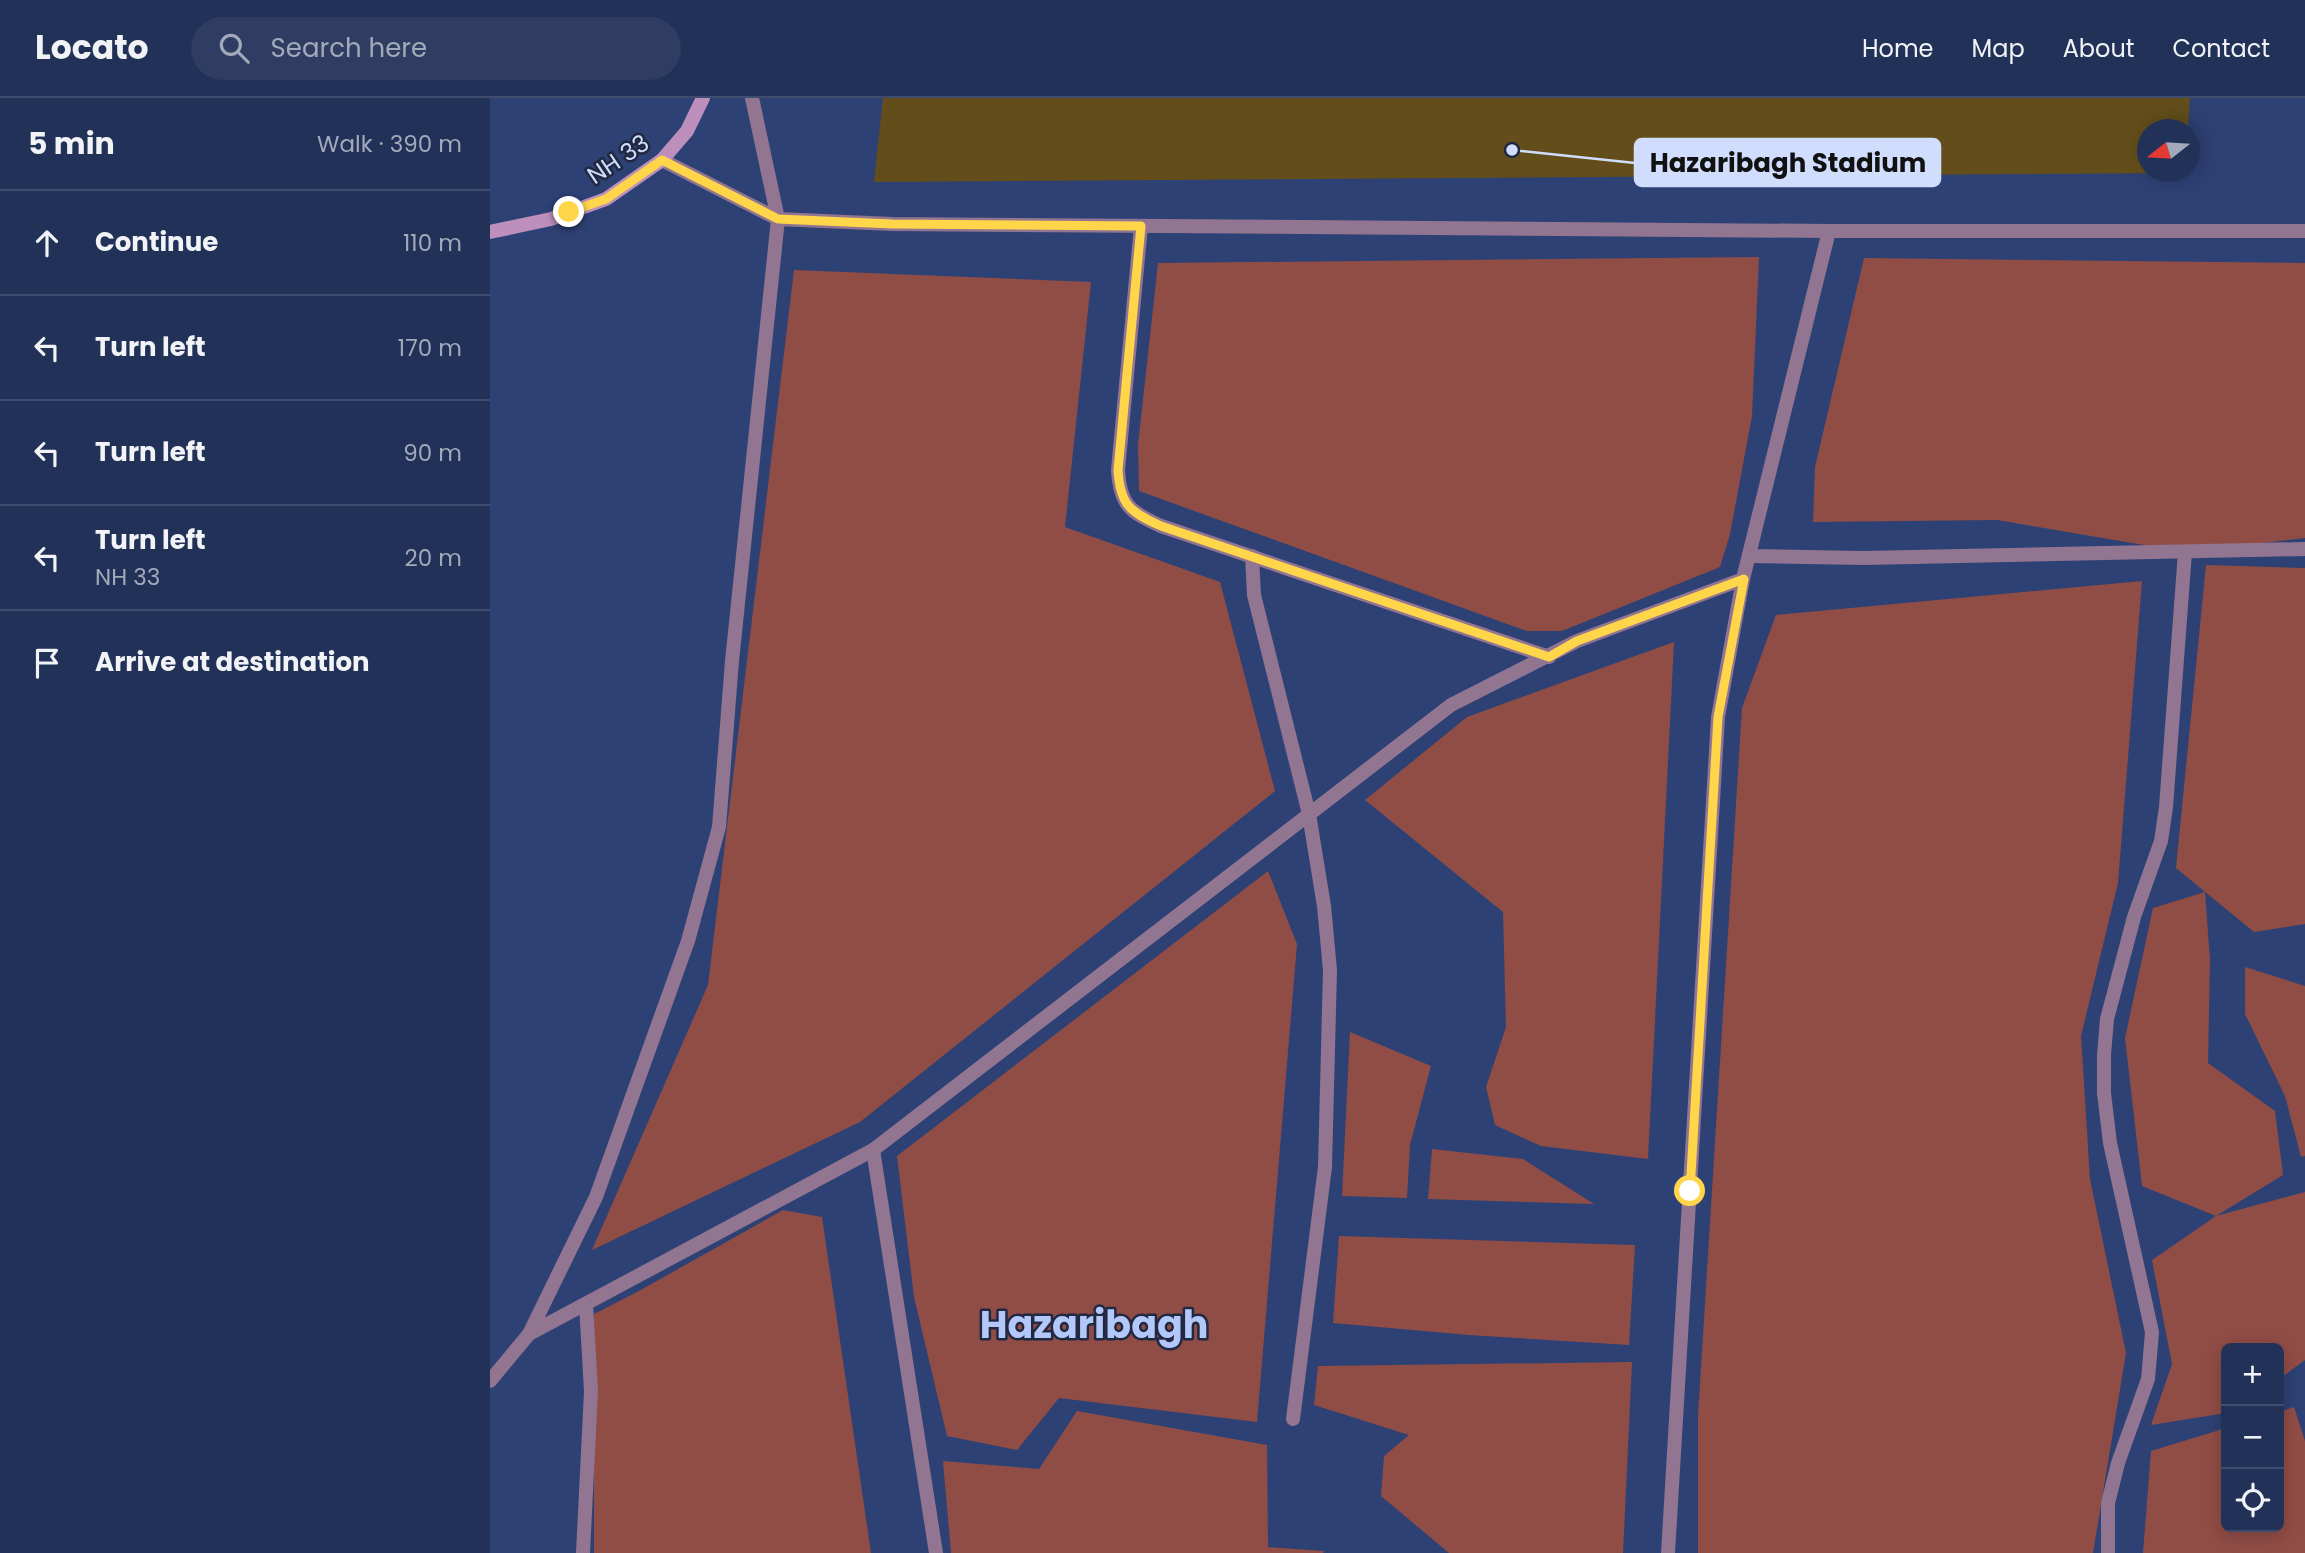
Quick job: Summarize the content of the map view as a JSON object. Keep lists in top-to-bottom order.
{
  "streets": {
    "main road": ["NH 33"]
  },
  "districts": ["Hazaribagh"],
  "places": ["Hazaribagh Stadium"],
  "north": "left",
  "page": {
    "header": "Locato",
    "search": "Search here",
    "nav": [
      "Home",
      "Map",
      "About",
      "Contact"
    ],
    "heading": ["5 min", "Walk · 390 m"],
    "list": [
      ["Continue", "110 m"],
      ["Turn left", "170 m"],
      ["Turn left", "90 m"],
      ["Turn left", "NH 33", "20 m"],
      "Arrive at destination"
    ],
    "map_buttons": ["+", "−"]
  }
}
